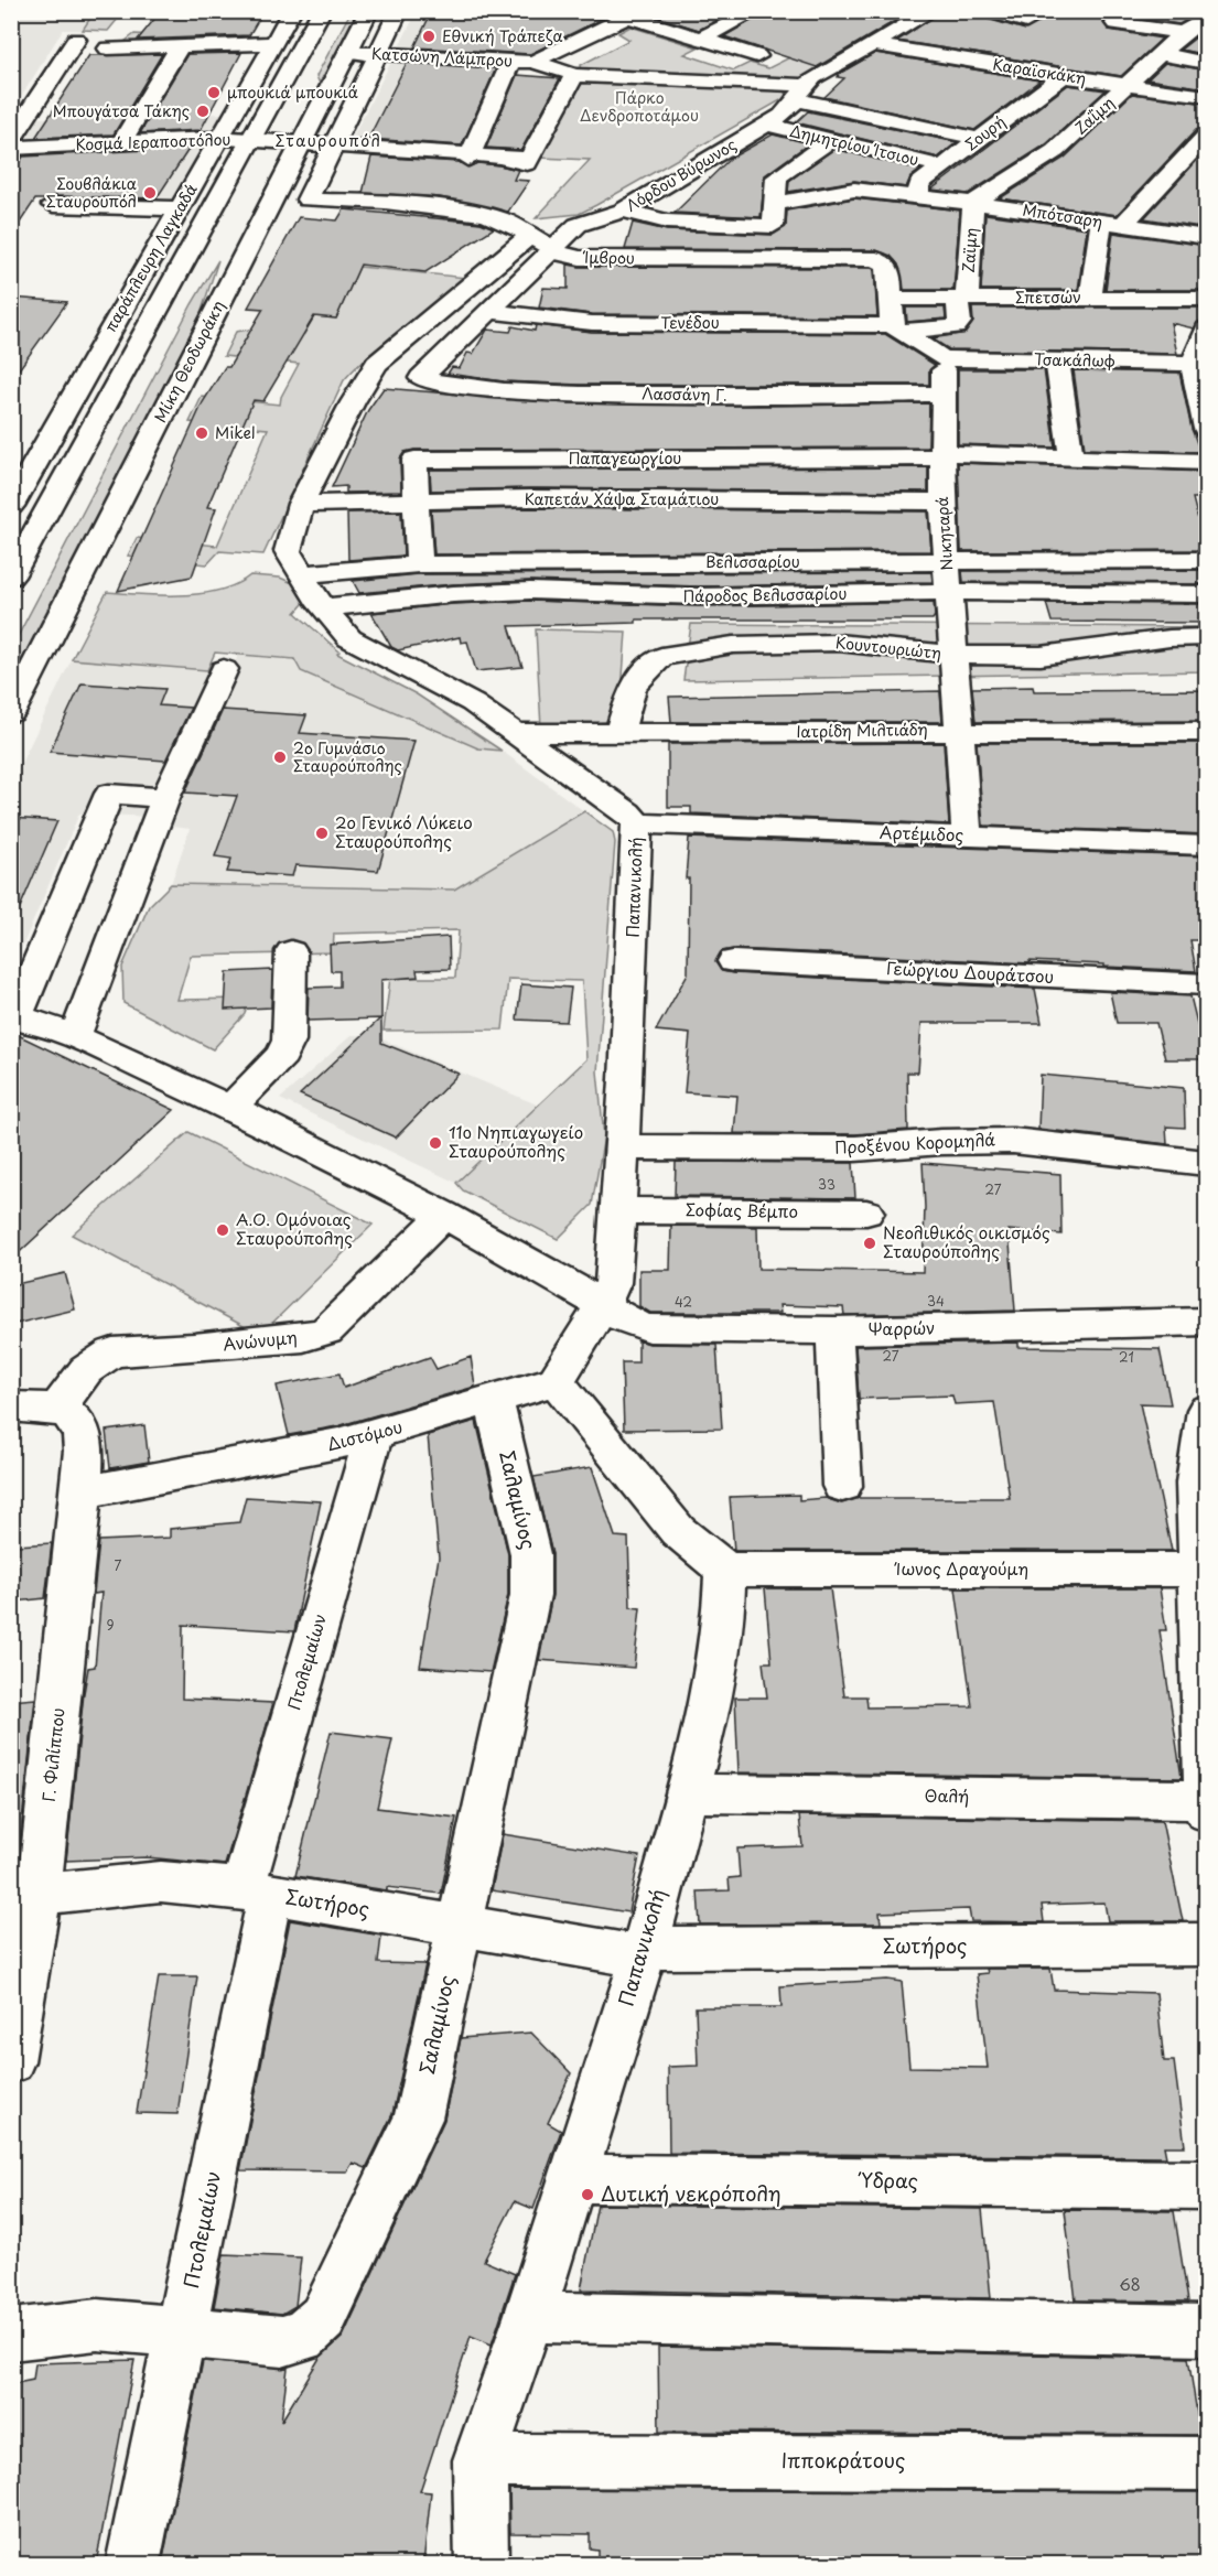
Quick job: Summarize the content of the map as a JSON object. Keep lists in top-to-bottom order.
{
  "streets": {
    "main road": [
      "Κατσώνη Λάμπρου",
      "Καραϊσκάκη",
      "Ζαΐμη",
      "Σουρή",
      "Κοσμά Ιεραποστόλου",
      "Δημητρίου Ίτσιου",
      "Λόρδου Βύρωνος",
      "Μπότσαρη",
      "Ζαϊμη",
      "παράπλευρη Λαγκαδά",
      "Ίμβρου",
      "Σπετσών",
      "Τενέδου",
      "Τσακάλωφ",
      "Μίκη Θεοδωράκη",
      "Λασσάνη Γ.",
      "Παπαγεωργίου",
      "Καπετάν Χάψα Σταμάτιου",
      "Νικηταρά",
      "Βελισσαρίου",
      "Πάροδος Βελισσαρίου",
      "Κουντουριώτη",
      "Ιατρίδη Μιλτιάδη",
      "Αρτέμιδος",
      "Παπανικολή",
      "Γεώργιου Δουράτσου",
      "Προξένου Κορομηλά",
      "Σοφίας Βέμπο",
      "Ψαρρών",
      "Ανώνυμη",
      "Διστόμου",
      "Σαλαμίνος",
      "Ίωνος Δραγούμη",
      "Πτολεμαίων",
      "Γ. Φιλίππου",
      "Θαλή",
      "Σωτήρος",
      "Ύδρας",
      "Ιπποκράτους"
    ]
  },
  "crossings": [
    ["Κατσώνη Λάμπρου", "Μίκη Θεοδωράκη"],
    ["Καραϊσκάκη", "Ζαΐμη"],
    ["Καραϊσκάκη", "Σουρή"],
    ["Καραϊσκάκη", "Λόρδου Βύρωνος"],
    ["Ζαΐμη", "Μπότσαρη"],
    ["Ζαΐμη", "Ζαϊμη"],
    ["Σουρή", "Δημητρίου Ίτσιου"],
    ["Σουρή", "Μπότσαρη"],
    ["Κοσμά Ιεραποστόλου", "παράπλευρη Λαγκαδά"],
    ["Κοσμά Ιεραποστόλου", "Ίμβρου"],
    ["Κοσμά Ιεραποστόλου", "Μίκη Θεοδωράκη"],
    ["Δημητρίου Ίτσιου", "Λόρδου Βύρωνος"],
    ["Λόρδου Βύρωνος", "Ίμβρου"],
    ["Λόρδου Βύρωνος", "Τενέδου"],
    ["Λόρδου Βύρωνος", "Λασσάνη Γ."],
    ["Μπότσαρη", "Ζαϊμη"],
    ["Ζαϊμη", "Σπετσών"],
    ["Ζαϊμη", "Τενέδου"],
    ["Ίμβρου", "Σπετσών"],
    ["Τσακάλωφ", "Νικηταρά"],
    ["Λασσάνη Γ.", "Νικηταρά"],
    ["Παπαγεωργίου", "Καπετάν Χάψα Σταμάτιου"],
    ["Παπαγεωργίου", "Νικηταρά"],
    ["Παπαγεωργίου", "Βελισσαρίου"],
    ["Καπετάν Χάψα Σταμάτιου", "Νικηταρά"],
    ["Νικηταρά", "Βελισσαρίου"],
    ["Νικηταρά", "Πάροδος Βελισσαρίου"],
    ["Νικηταρά", "Κουντουριώτη"],
    ["Νικηταρά", "Ιατρίδη Μιλτιάδη"],
    ["Νικηταρά", "Αρτέμιδος"],
    ["Βελισσαρίου", "Παπανικολή"],
    ["Πάροδος Βελισσαρίου", "Παπανικολή"],
    ["Κουντουριώτη", "Ιατρίδη Μιλτιάδη"],
    ["Ιατρίδη Μιλτιάδη", "Παπανικολή"],
    ["Αρτέμιδος", "Παπανικολή"],
    ["Παπανικολή", "Προξένου Κορομηλά"],
    ["Παπανικολή", "Σοφίας Βέμπο"],
    ["Παπανικολή", "Ψαρρών"],
    ["Παπανικολή", "Ίωνος Δραγούμη"],
    ["Παπανικολή", "Θαλή"],
    ["Παπανικολή", "Σωτήρος"],
    ["Παπανικολή", "Ύδρας"],
    ["Παπανικολή", "Ιπποκράτους"],
    ["Ψαρρών", "Ανώνυμη"],
    ["Ανώνυμη", "Γ. Φιλίππου"],
    ["Διστόμου", "Σαλαμίνος"],
    ["Διστόμου", "Πτολεμαίων"],
    ["Διστόμου", "Γ. Φιλίππου"],
    ["Σαλαμίνος", "Πτολεμαίων"],
    ["Σαλαμίνος", "Σωτήρος"],
    ["Πτολεμαίων", "Σωτήρος"],
    ["Γ. Φιλίππου", "Σωτήρος"]
  ],
  "districts": ["Σταυρουπόλ"],
  "parks": ["Πάρκο Δενδροποτάμου"],
  "places": [
    "Εθνική Τράπεζα",
    "μπουκιά μπουκιά",
    "Μπουγάτσα Τάκης",
    "Σουβλάκια Σταυρουπόλ",
    "Mikel",
    "2ο Γυμνάσιο Σταυρούπολης",
    "2ο Γενικό Λύκειο Σταυρούπολης",
    "11ο Νηπιαγωγείο Σταυρούπολης",
    "Α.Ο. Ομόνοιας Σταυρούπολης",
    "Νεολιθικός οικισμός Σταυρούπολης",
    "Δυτική νεκρόπολη"
  ],
  "house_numbers": [
    "33",
    "27",
    "34",
    "42",
    "27",
    "21",
    "7",
    "9",
    "68"
  ]
}
